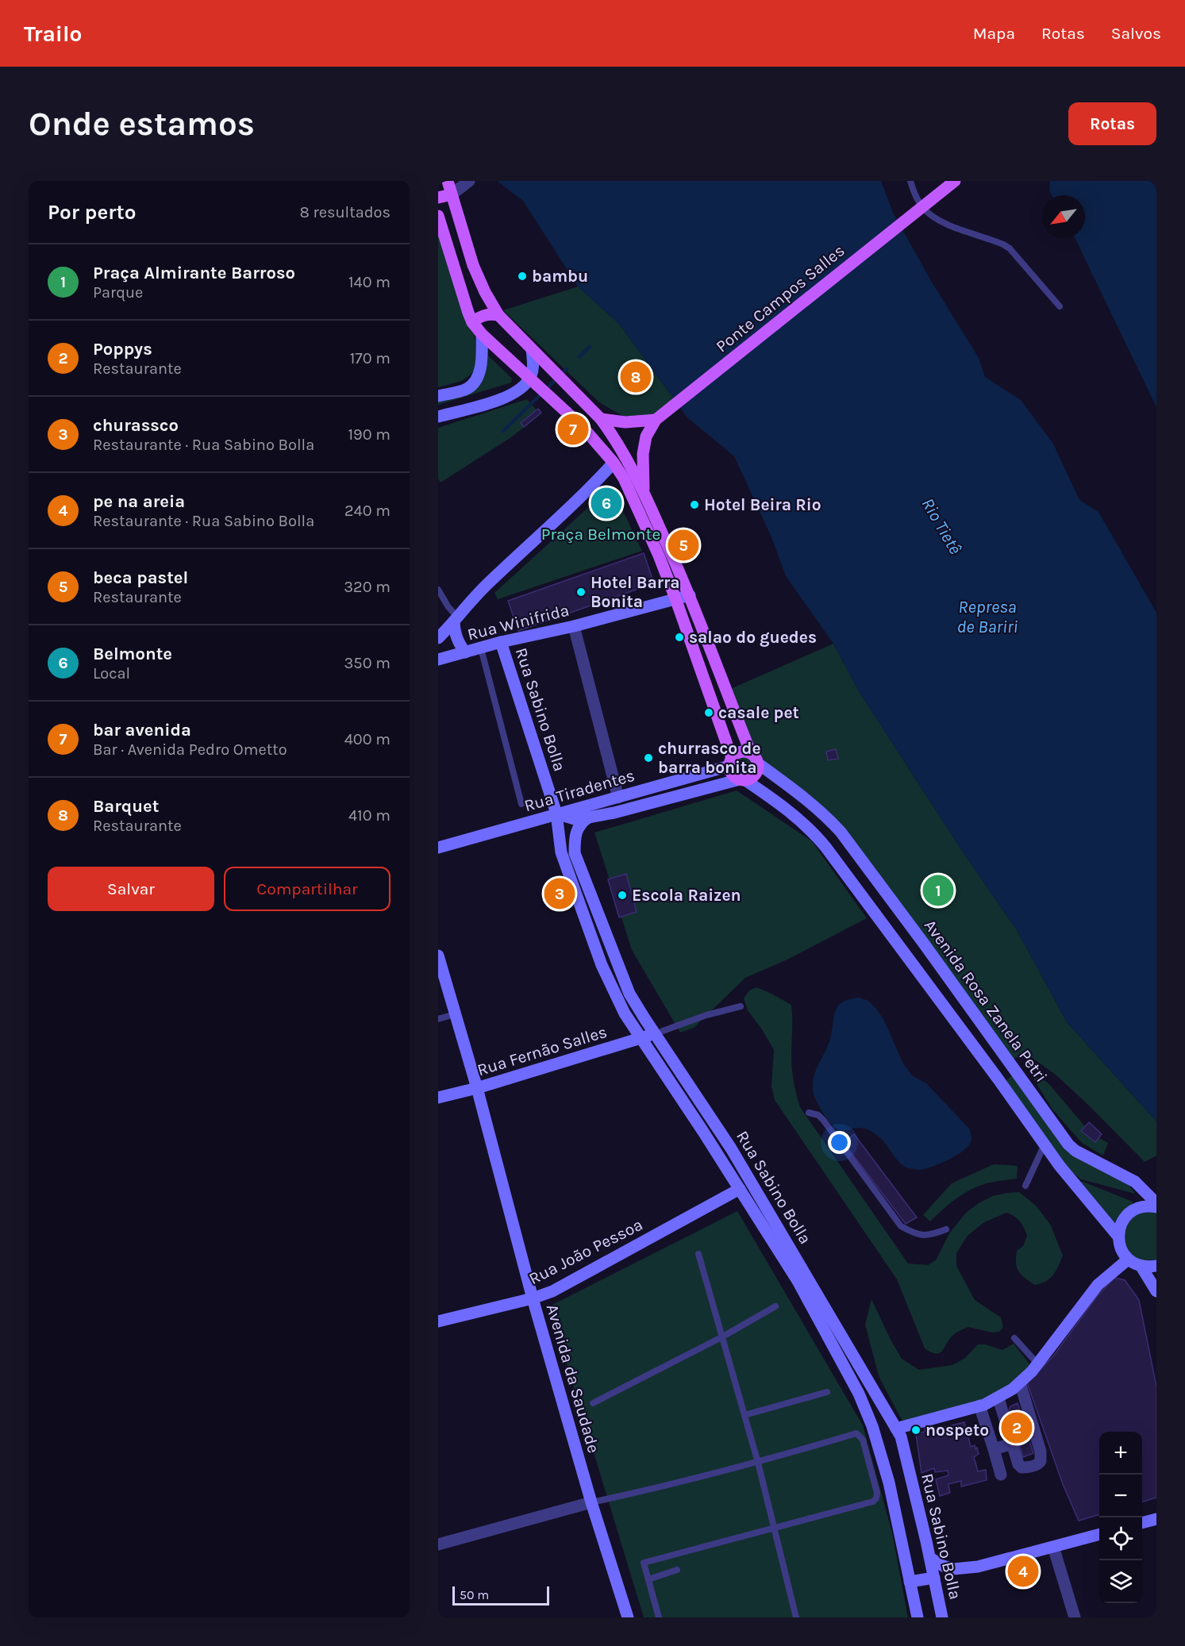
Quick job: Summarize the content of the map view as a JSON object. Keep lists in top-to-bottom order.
{
  "streets": {
    "main road": [
      "Ponte Campos Salles",
      "Rua Winifrida",
      "Rua Sabino Bolla",
      "Rua Tiradentes",
      "Avenida Rosa Zanela Petri",
      "Rua Fernão Salles",
      "Rua João Pessoa",
      "Avenida da Saudade"
    ]
  },
  "crossings": [
    ["Rua Winifrida", "Rua Sabino Bolla"],
    ["Rua Sabino Bolla", "Rua Tiradentes"],
    ["Rua Sabino Bolla", "Rua Fernão Salles"],
    ["Rua Sabino Bolla", "Rua João Pessoa"],
    ["Rua Tiradentes", "Avenida Rosa Zanela Petri"],
    ["Rua Fernão Salles", "Avenida da Saudade"],
    ["Rua João Pessoa", "Avenida da Saudade"]
  ],
  "water": ["Rio Tietê", "Represa de Bariri"],
  "parks": ["Praça Belmonte"],
  "places": [
    "bambu",
    "Hotel Beira Rio",
    "Hotel Barra Bonita",
    "salao do guedes",
    "casale pet",
    "churrasco de barra bonita",
    "Escola Raizen",
    "nospeto"
  ],
  "scale_bar": "50 m",
  "north": "bottom left",
  "page": {
    "header": "Trailo",
    "nav": ["Mapa", "Rotas", "Salvos"],
    "buttons": [
      "Rotas",
      ["Salvar", "Compartilhar"]
    ],
    "title": "Onde estamos",
    "heading": ["Por perto", "8 resultados"],
    "list": [
      {
        "mark": "1",
        "name": "Praça Almirante Barroso",
        "note": "Parque",
        "value": "140 m"
      },
      {
        "mark": "2",
        "name": "Poppys",
        "note": "Restaurante",
        "value": "170 m"
      },
      {
        "mark": "3",
        "name": "churassco",
        "note": "Restaurante · Rua Sabino Bolla",
        "value": "190 m"
      },
      {
        "mark": "4",
        "name": "pe na areia",
        "note": "Restaurante · Rua Sabino Bolla",
        "value": "240 m"
      },
      {
        "mark": "5",
        "name": "beca pastel",
        "note": "Restaurante",
        "value": "320 m"
      },
      {
        "mark": "6",
        "name": "Belmonte",
        "note": "Local",
        "value": "350 m"
      },
      {
        "mark": "7",
        "name": "bar avenida",
        "note": "Bar · Avenida Pedro Ometto",
        "value": "400 m"
      },
      {
        "mark": "8",
        "name": "Barquet",
        "note": "Restaurante",
        "value": "410 m"
      }
    ],
    "pins": [
      "8",
      "7",
      "6",
      "5",
      "1",
      "3",
      "2",
      "4"
    ],
    "map_buttons": ["+", "−"],
    "scale": "50 m"
  }
}
